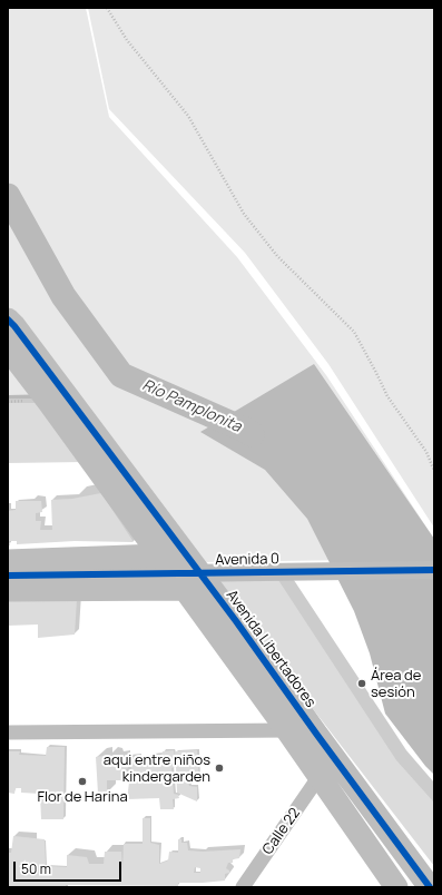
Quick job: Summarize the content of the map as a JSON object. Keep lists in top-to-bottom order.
{
  "streets": {
    "main road": ["Avenida Libertadores"],
    "street": ["Avenida 0", "Calle 22"]
  },
  "water": ["Río Pamplonita"],
  "places": ["Área de sesión", "aqui entre niños kindergarden", "Flor de Harina"],
  "scale_bar": "50 m"
}
